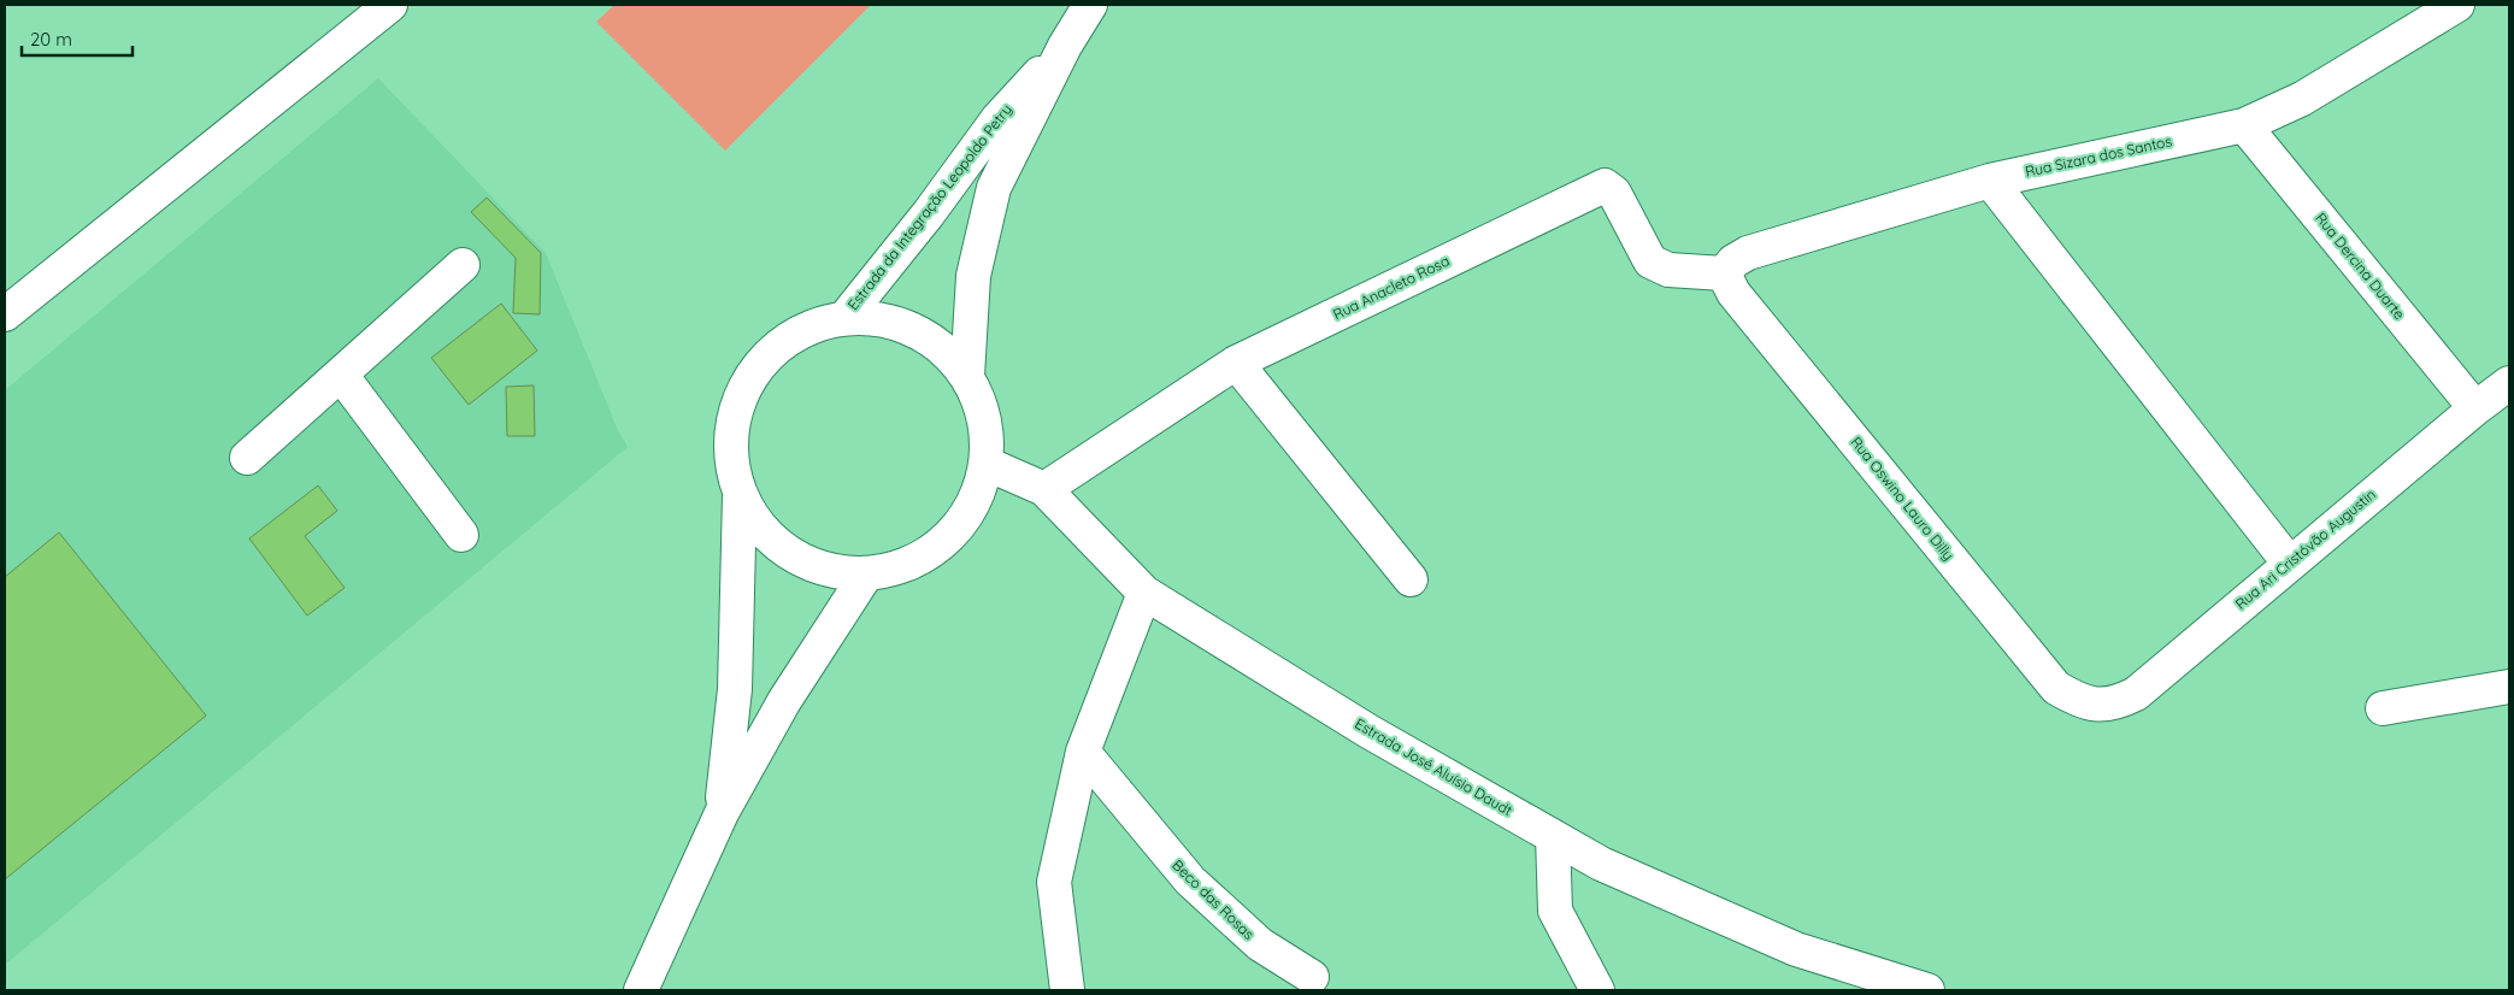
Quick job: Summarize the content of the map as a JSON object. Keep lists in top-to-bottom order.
{
  "streets": {
    "street": [
      "Rua Sizara dos Santos",
      "Estrada da Integração Leopoldo Petry",
      "Rua Dercina Duarte",
      "Rua Anacleto Rosa",
      "Rua Oswino Lauro Dilly",
      "Rua Ari Cristóvão Augustin",
      "Estrada José Aluísio Daudt",
      "Beco das Rosas"
    ]
  },
  "crossings": [
    ["Rua Sizara dos Santos", "Rua Dercina Duarte"],
    ["Rua Sizara dos Santos", "Rua Anacleto Rosa"],
    ["Rua Sizara dos Santos", "Rua Oswino Lauro Dilly"],
    ["Estrada da Integração Leopoldo Petry", "Estrada José Aluísio Daudt"],
    ["Rua Dercina Duarte", "Rua Ari Cristóvão Augustin"],
    ["Rua Anacleto Rosa", "Rua Oswino Lauro Dilly"],
    ["Rua Anacleto Rosa", "Estrada José Aluísio Daudt"],
    ["Rua Oswino Lauro Dilly", "Rua Ari Cristóvão Augustin"]
  ],
  "scale_bar": "20 m"
}
